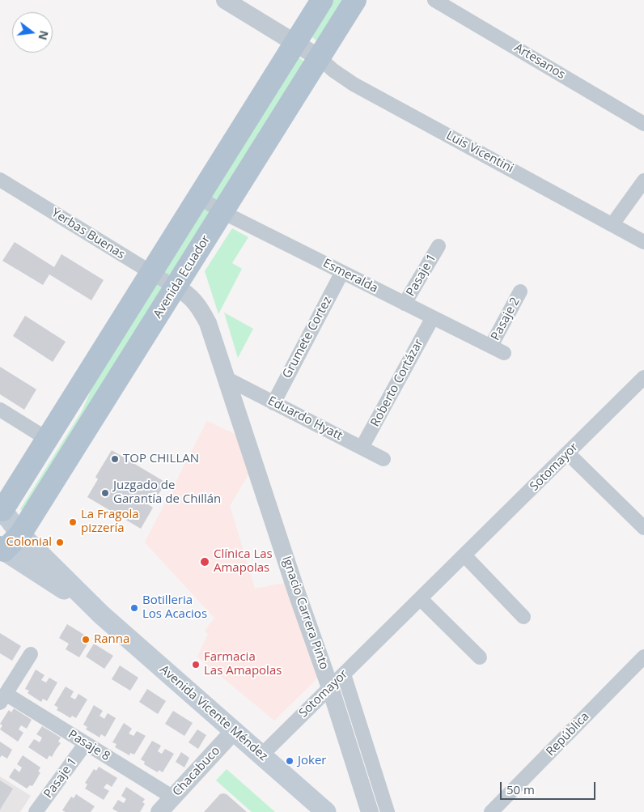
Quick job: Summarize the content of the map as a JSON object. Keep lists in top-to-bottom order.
{
  "streets": {
    "main road": ["Avenida Ecuador", "Avenida Vicente Méndez"],
    "street": [
      "Artesanos",
      "Luis Vicentini",
      "Yerbas Buenas",
      "Pasaje 1",
      "Esmeralda",
      "Pasaje 2",
      "Grumete Cortez",
      "Roberto Cortázar",
      "Eduardo Hyatt",
      "Sotomayor",
      "Ignacio Carrera Pinto",
      "República",
      "Pasaje 8",
      "Chacabuco"
    ]
  },
  "crossings": [
    ["Luis Vicentini", "Avenida Ecuador"],
    ["Yerbas Buenas", "Avenida Ecuador"],
    ["Yerbas Buenas", "Ignacio Carrera Pinto"],
    ["Pasaje 1", "Esmeralda"],
    ["Pasaje 1", "Pasaje 8"],
    ["Esmeralda", "Avenida Ecuador"],
    ["Esmeralda", "Pasaje 2"],
    ["Esmeralda", "Grumete Cortez"],
    ["Esmeralda", "Roberto Cortázar"],
    ["Avenida Ecuador", "Ignacio Carrera Pinto"],
    ["Avenida Ecuador", "Avenida Vicente Méndez"],
    ["Grumete Cortez", "Eduardo Hyatt"],
    ["Roberto Cortázar", "Eduardo Hyatt"],
    ["Eduardo Hyatt", "Ignacio Carrera Pinto"],
    ["Sotomayor", "Ignacio Carrera Pinto"],
    ["Sotomayor", "Avenida Vicente Méndez"],
    ["Avenida Vicente Méndez", "Chacabuco"],
    ["Pasaje 8", "Chacabuco"]
  ],
  "places": [
    "TOP CHILLAN",
    "Juzgado de Garantía de Chillán",
    "La Fragola pizzería",
    "Colonial",
    "Clínica Las Amapolas",
    "Botilleria Los Acacios",
    "Ranna",
    "Farmacia Las Amapolas",
    "Joker"
  ],
  "scale_bar": "50 m",
  "north": "right"
}
